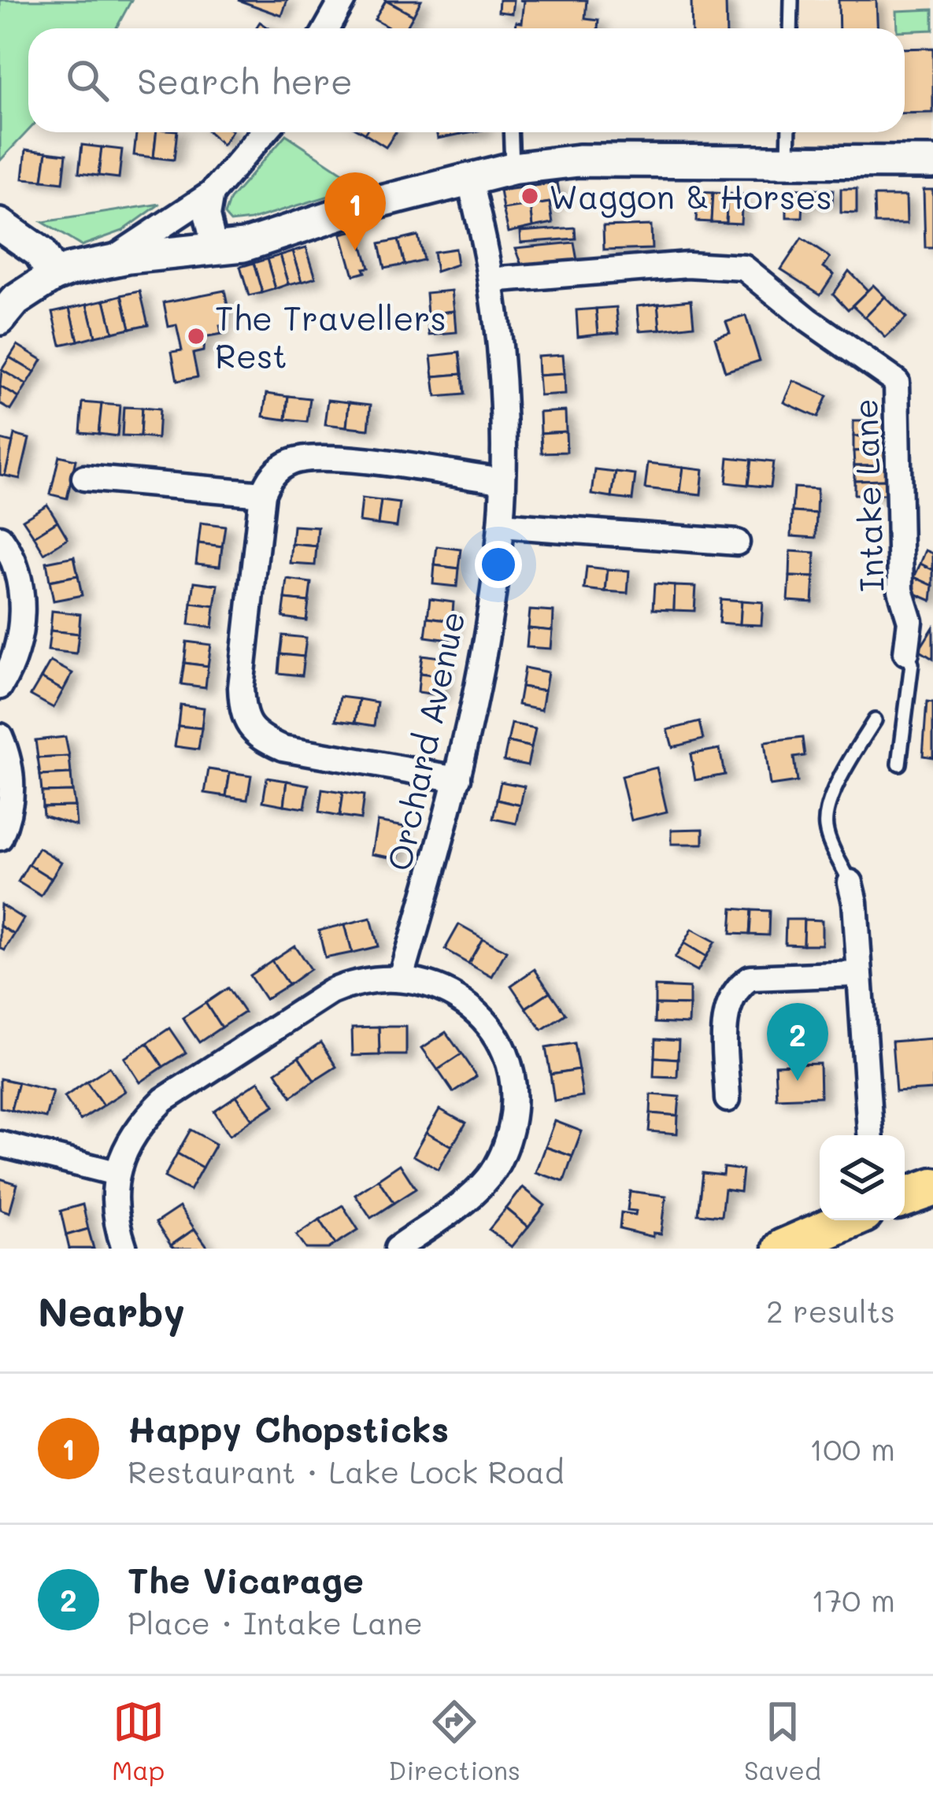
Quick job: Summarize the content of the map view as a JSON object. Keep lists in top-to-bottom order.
{
  "streets": {
    "street": ["Intake Lane", "Orchard Avenue"]
  },
  "crossings": [
    ["Intake Lane", "Orchard Avenue"]
  ],
  "places": ["Waggon & Horses", "The Travellers Rest"],
  "page": {
    "search": "Search here",
    "pins": ["1", "2"],
    "heading": ["Nearby", "2 results"],
    "list": [
      {
        "mark": "1",
        "name": "Happy Chopsticks",
        "note": "Restaurant · Lake Lock Road",
        "value": "100 m"
      },
      {
        "mark": "2",
        "name": "The Vicarage",
        "note": "Place · Intake Lane",
        "value": "170 m"
      }
    ],
    "nav": ["Map", "Directions", "Saved"]
  }
}
